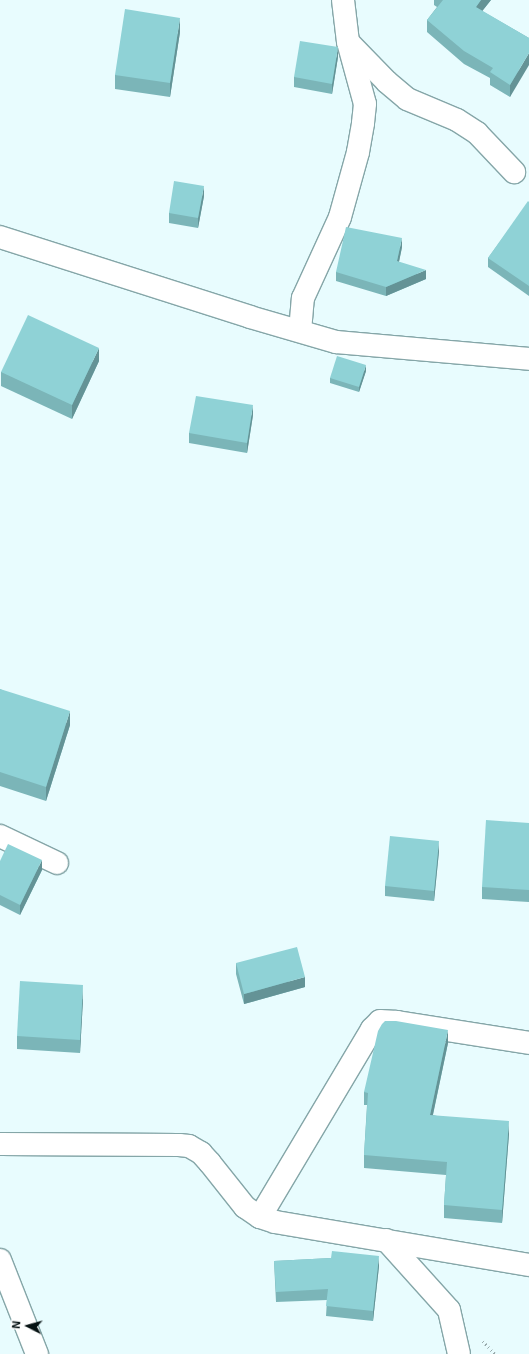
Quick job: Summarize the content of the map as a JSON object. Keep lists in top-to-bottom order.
{
  "north": "left"
}
